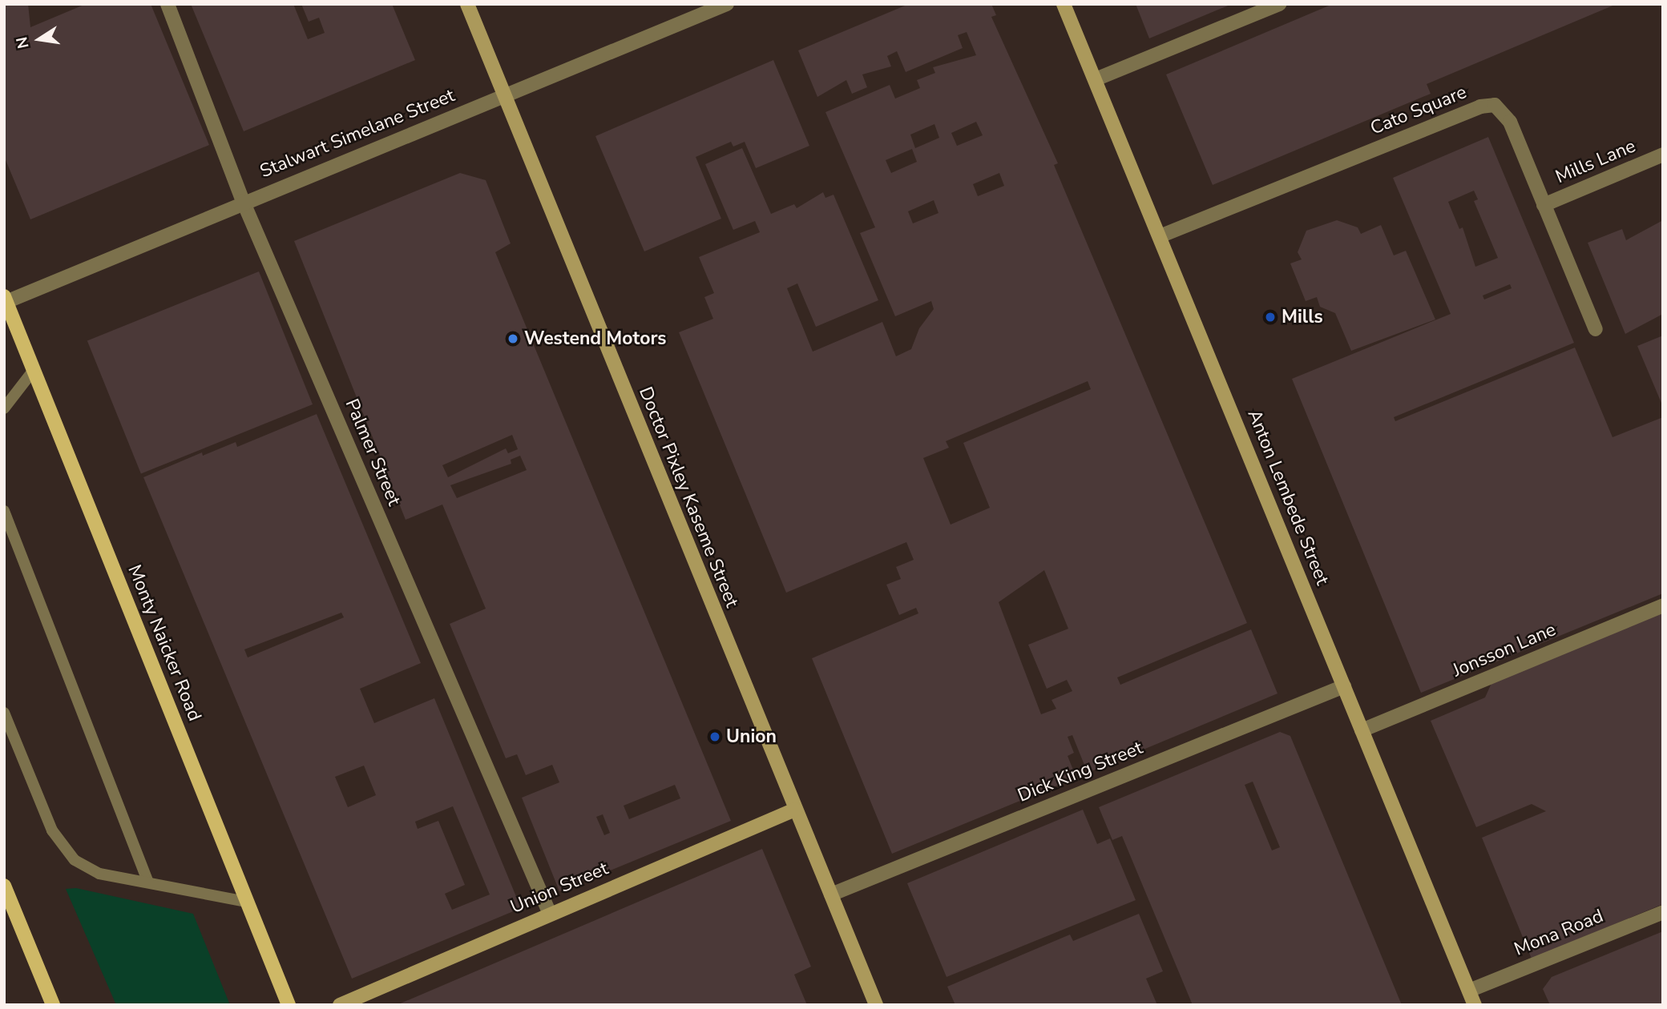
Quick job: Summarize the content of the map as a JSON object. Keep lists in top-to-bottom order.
{
  "streets": {
    "main road": [
      "Doctor Pixley Kaseme Street",
      "Anton Lembede Street",
      "Monty Naicker Road",
      "Union Street"
    ],
    "street": [
      "Cato Square",
      "Stalwart Simelane Street",
      "Mills Lane",
      "Palmer Street",
      "Jonsson Lane",
      "Dick King Street",
      "Mona Road"
    ]
  },
  "crossings": [
    ["Cato Square", "Mills Lane"],
    ["Cato Square", "Anton Lembede Street"],
    ["Stalwart Simelane Street", "Palmer Street"],
    ["Stalwart Simelane Street", "Doctor Pixley Kaseme Street"],
    ["Stalwart Simelane Street", "Monty Naicker Road"],
    ["Palmer Street", "Union Street"],
    ["Doctor Pixley Kaseme Street", "Dick King Street"],
    ["Doctor Pixley Kaseme Street", "Union Street"],
    ["Anton Lembede Street", "Jonsson Lane"],
    ["Anton Lembede Street", "Dick King Street"],
    ["Anton Lembede Street", "Mona Road"]
  ],
  "places": ["Mills", "Westend Motors", "Union"],
  "north": "left"
}
